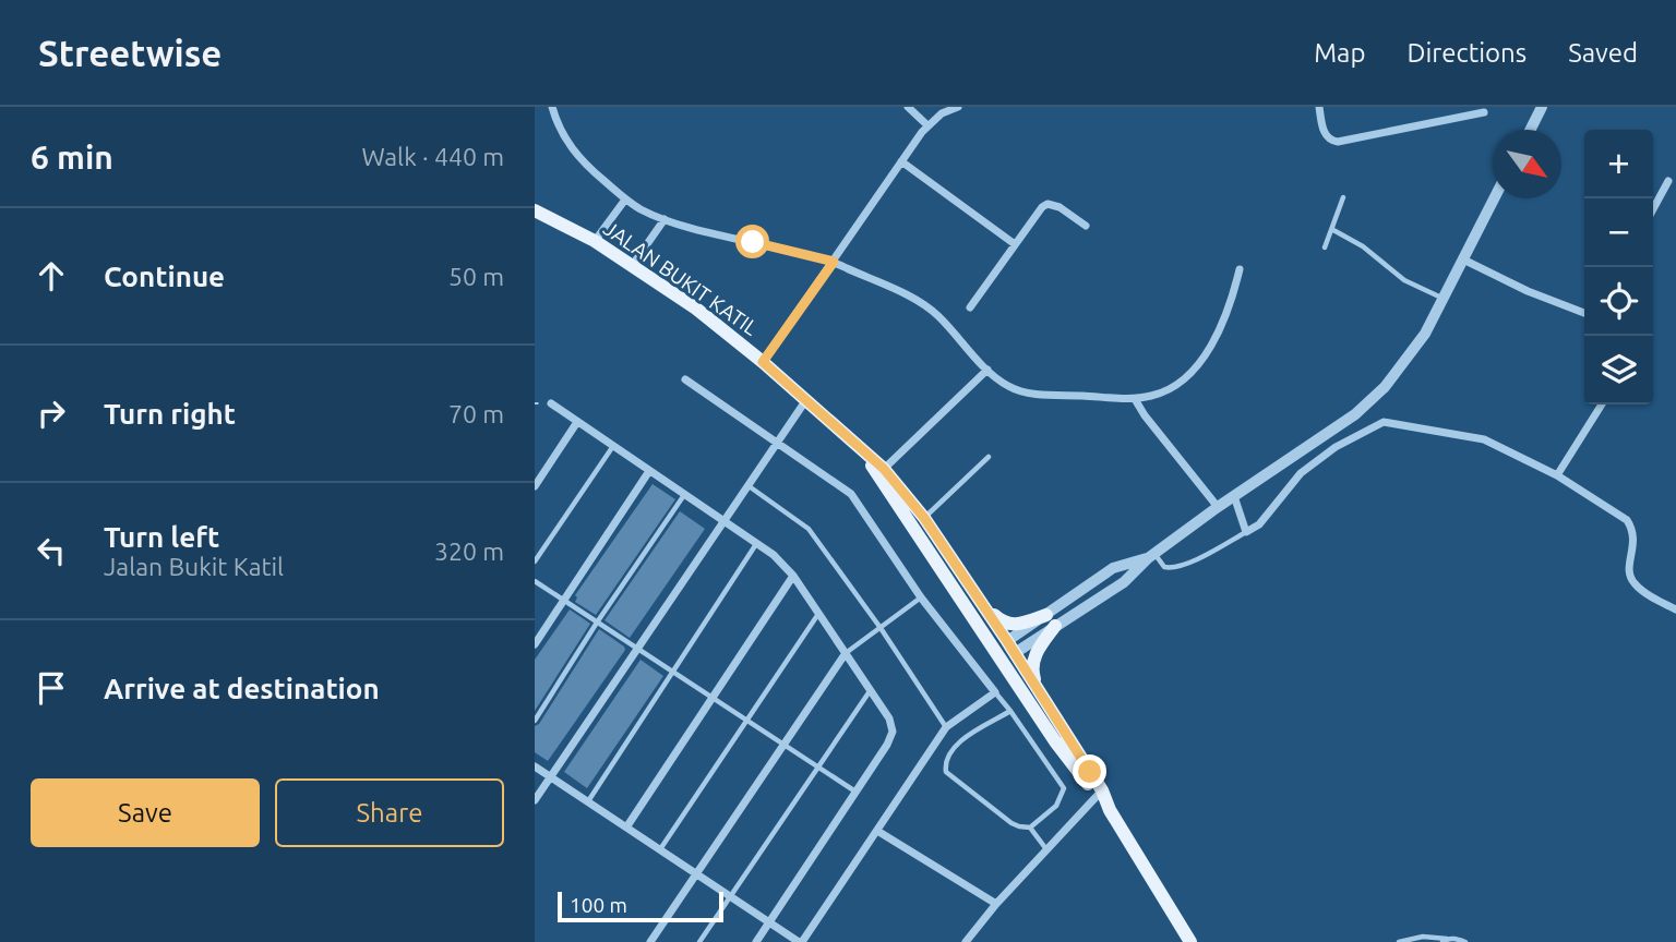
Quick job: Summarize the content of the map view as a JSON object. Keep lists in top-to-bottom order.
{
  "streets": {
    "main road": ["JALAN BUKIT KATIL"]
  },
  "scale_bar": "100 m",
  "north": "bottom right",
  "page": {
    "header": "Streetwise",
    "nav": ["Map", "Directions", "Saved"],
    "heading": ["6 min", "Walk · 440 m"],
    "map_buttons": ["+", "−"],
    "list": [
      ["Continue", "50 m"],
      ["Turn right", "70 m"],
      ["Turn left", "Jalan Bukit Katil", "320 m"],
      "Arrive at destination"
    ],
    "buttons": ["Save", "Share"],
    "scale": "100 m"
  }
}
